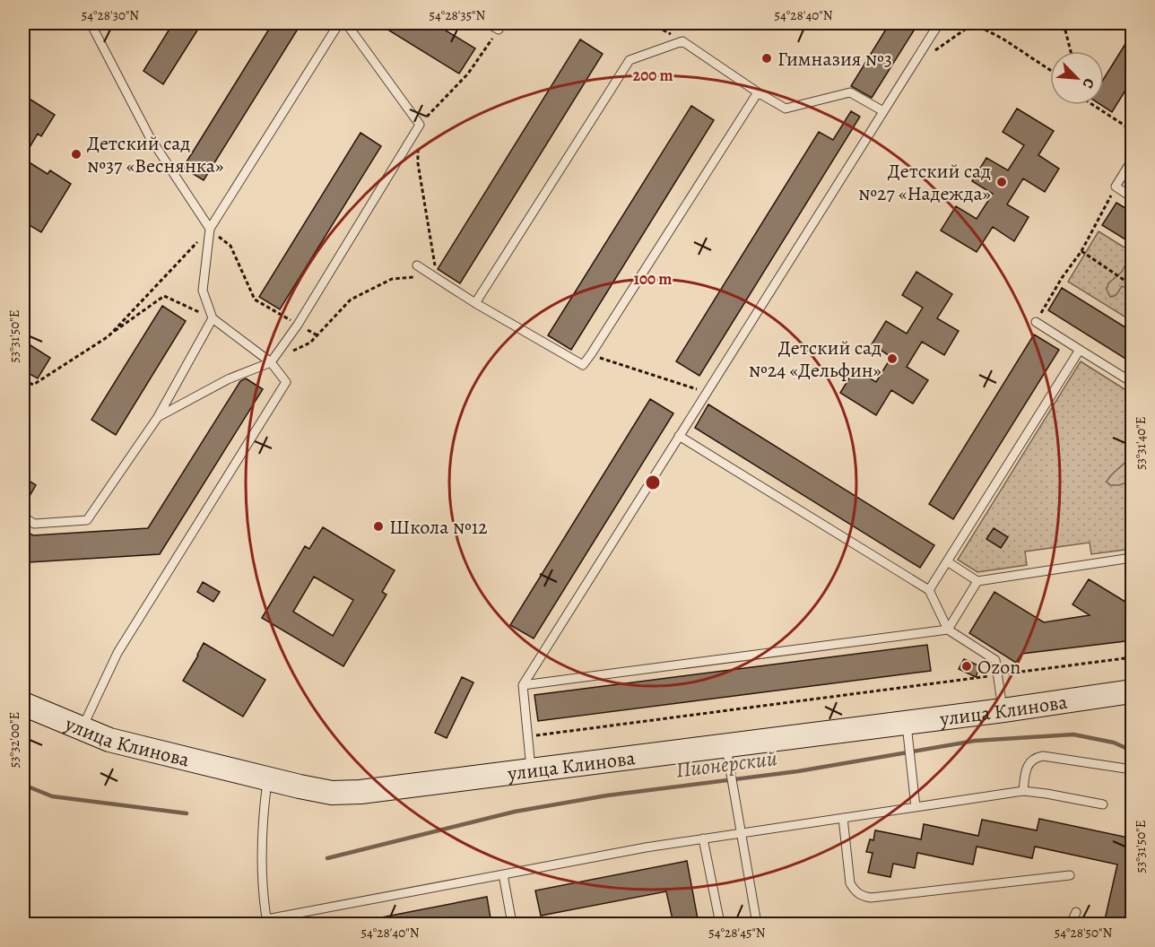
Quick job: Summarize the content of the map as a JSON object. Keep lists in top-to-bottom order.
{
  "streets": {
    "street": ["улица Клинова"]
  },
  "water": ["Пионерский"],
  "places": [
    "Гимназия №3",
    "Детский сад №37 «Веснянка»",
    "Детский сад №27 «Надежда»",
    "Детский сад №24 «Дельфин»",
    "Школа №12",
    "Ozon"
  ],
  "north": "bottom right",
  "coordinates": [
    "54°28'30\"N",
    "54°28'35\"N",
    "54°28'40\"N",
    "53°31'50\"E",
    "53°31'40\"E",
    "53°32'00\"E",
    "54°28'45\"N",
    "54°28'50\"N"
  ],
  "rings": ["200 m", "100 m"]
}
